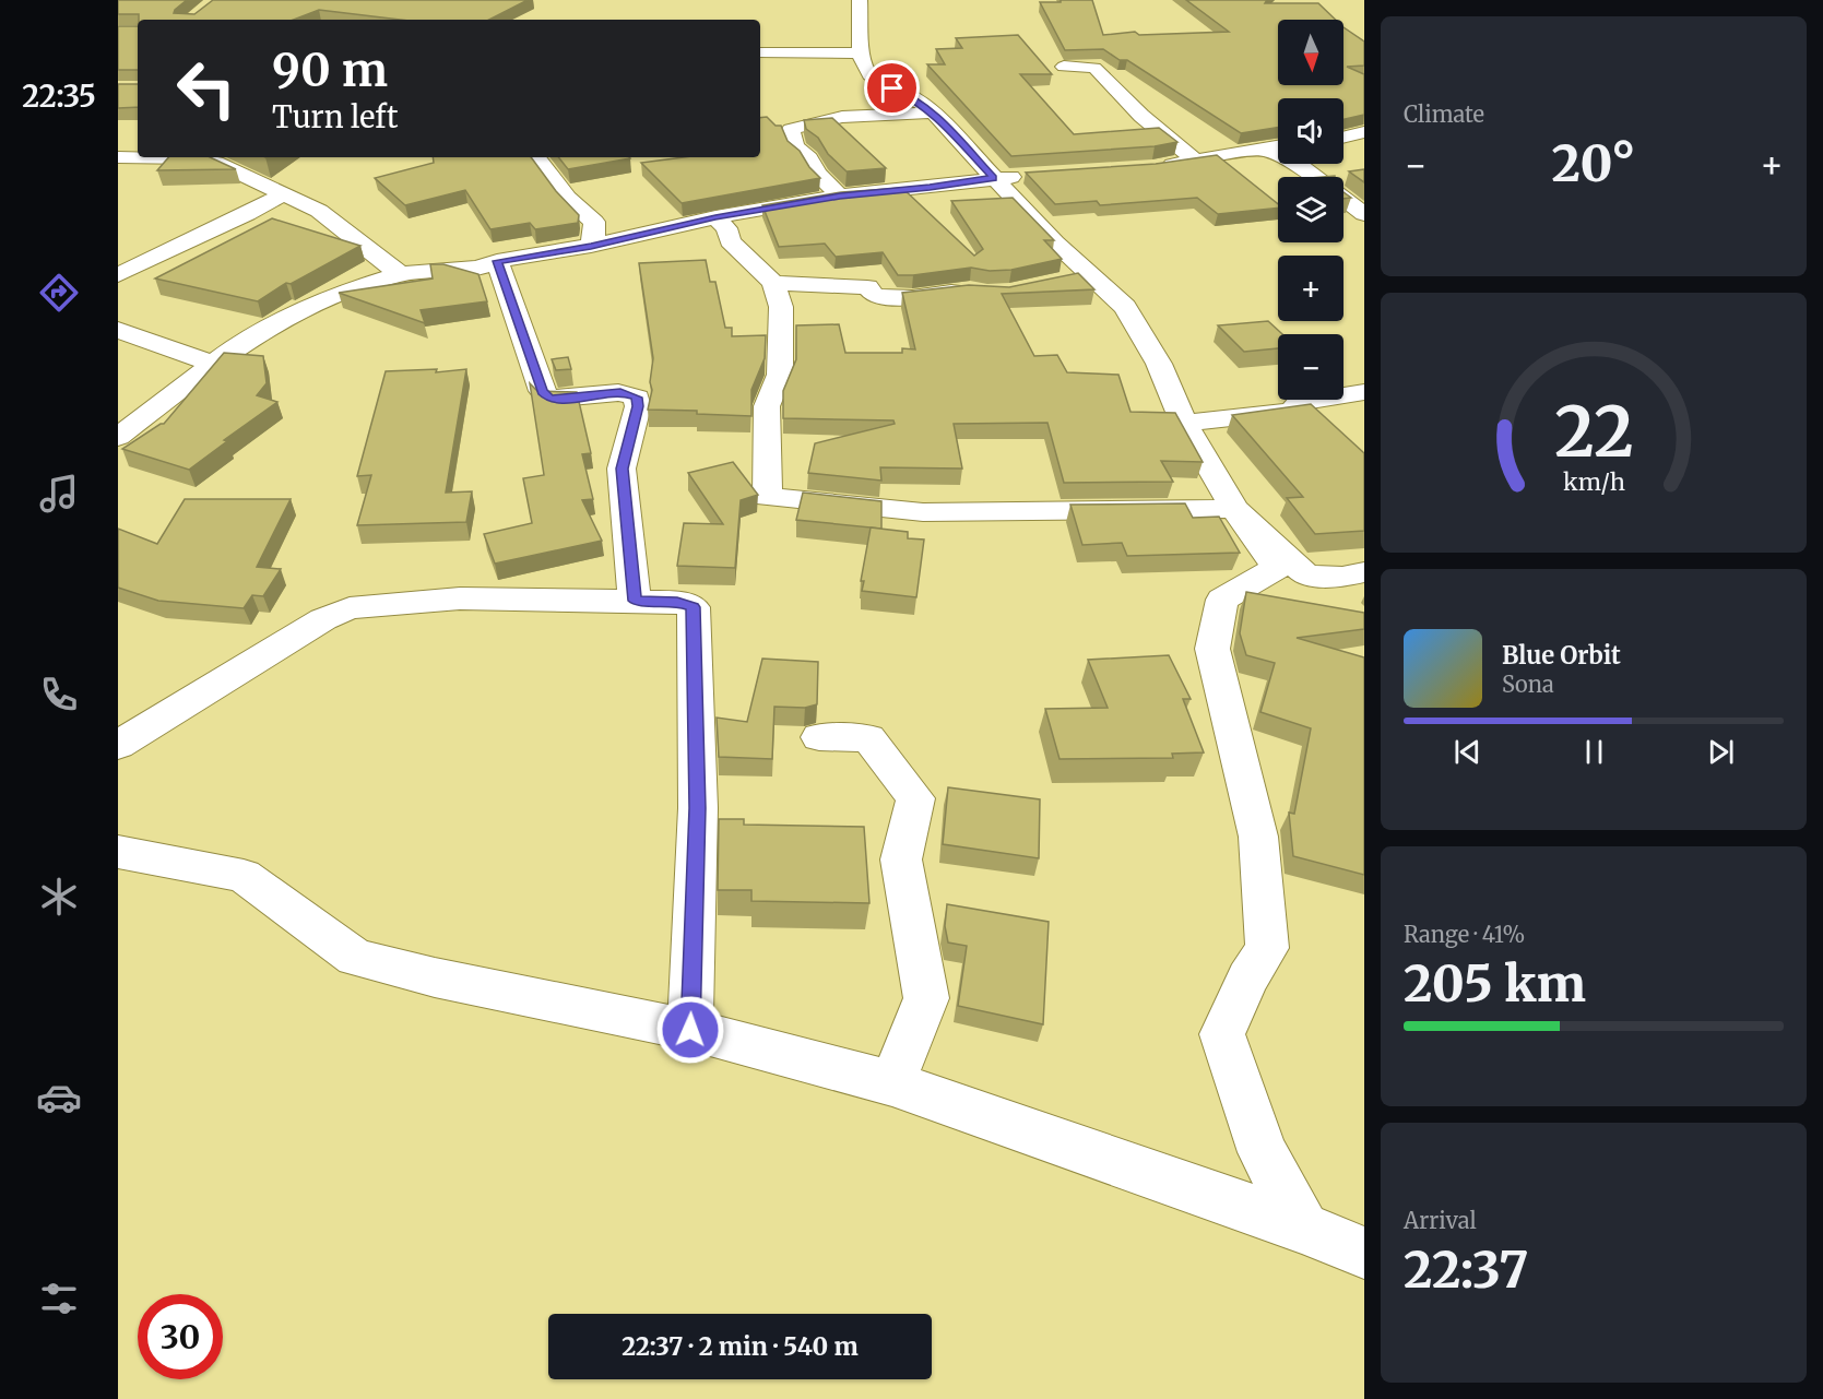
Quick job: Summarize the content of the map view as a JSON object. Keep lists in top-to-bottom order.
{
  "north": "bottom",
  "page": {
    "tabs": "22:35",
    "tile": [
      "Climate",
      ["Range · 41%", "205 km"],
      ["Arrival", "22:37"]
    ],
    "map_buttons": ["+", "−"],
    "turn": ["90 m", "Turn left"],
    "heat": ["−", "20°", "+"],
    "song": ["Blue Orbit", "Sona"],
    "limit": "30",
    "trip": "22:37 · 2 min · 540 m",
    "gauge": ["22", "km/h"]
  }
}
